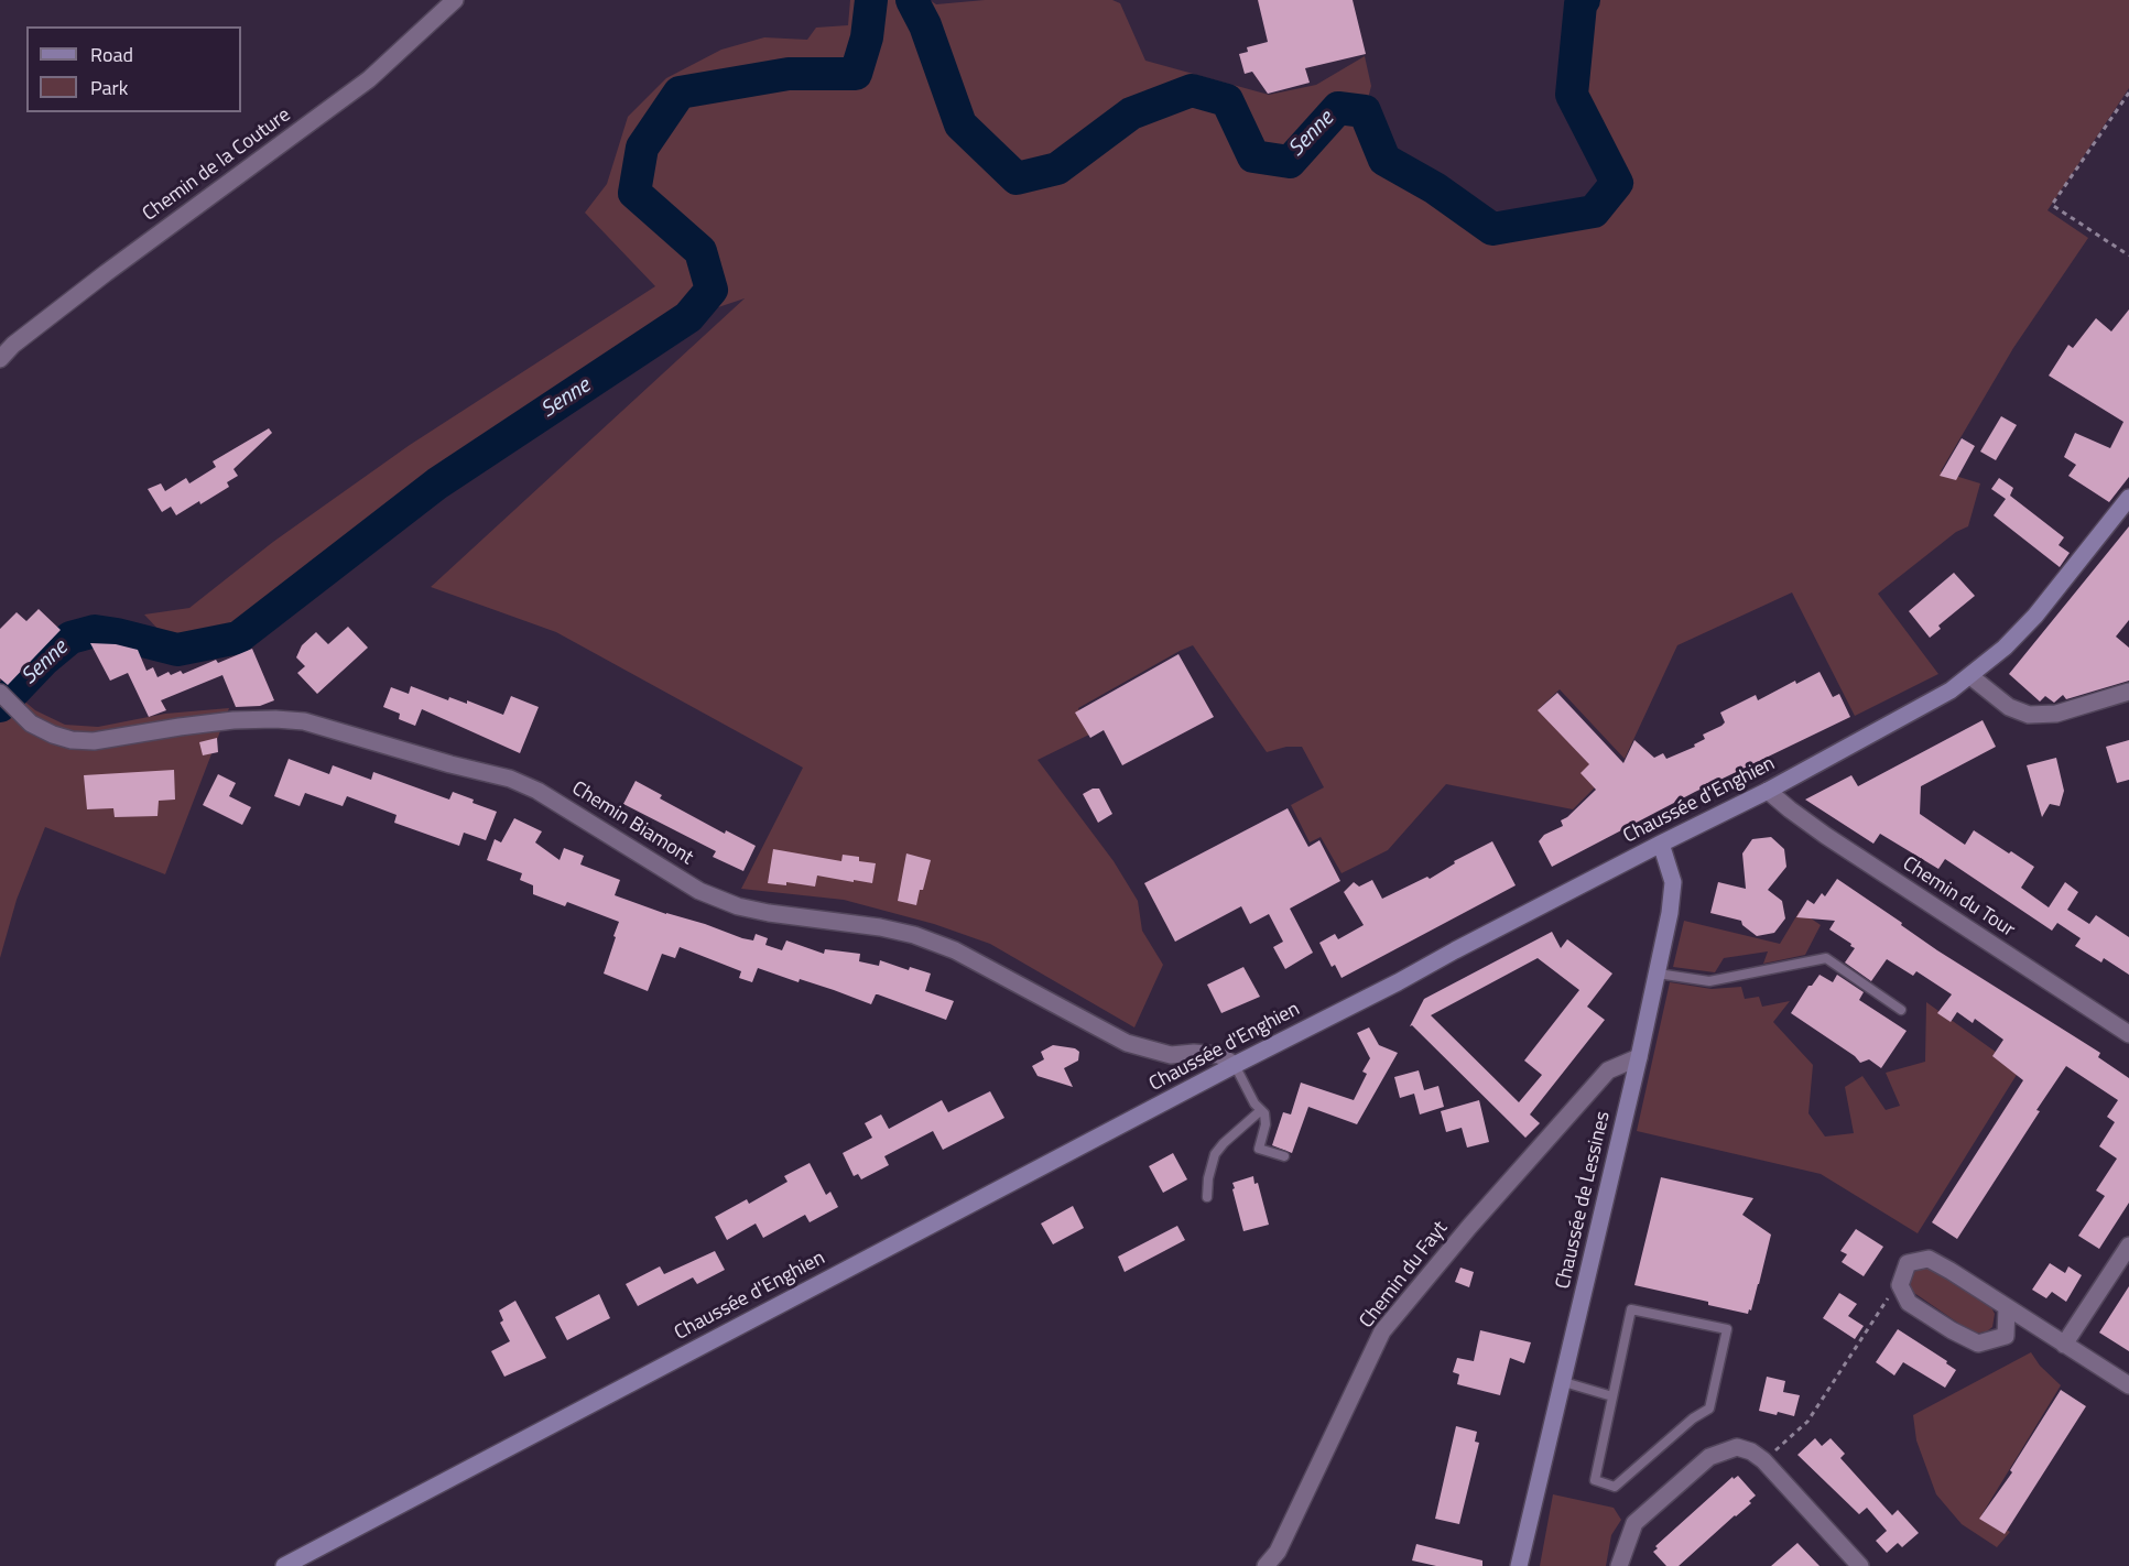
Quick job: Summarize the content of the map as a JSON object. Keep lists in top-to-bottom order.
{
  "streets": {
    "main road": ["Chaussée d'Enghien", "Chaussée de Lessines"],
    "street": [
      "Chemin de la Couture",
      "Chemin Biamont",
      "Chemin du Tour",
      "Chemin du Fayt"
    ]
  },
  "crossings": [
    ["Chaussée d'Enghien", "Chemin Biamont"],
    ["Chaussée d'Enghien", "Chemin du Tour"],
    ["Chaussée d'Enghien", "Chaussée de Lessines"],
    ["Chaussée de Lessines", "Chemin du Fayt"]
  ],
  "water": ["Senne"],
  "legend": ["Road", "Park"]
}
